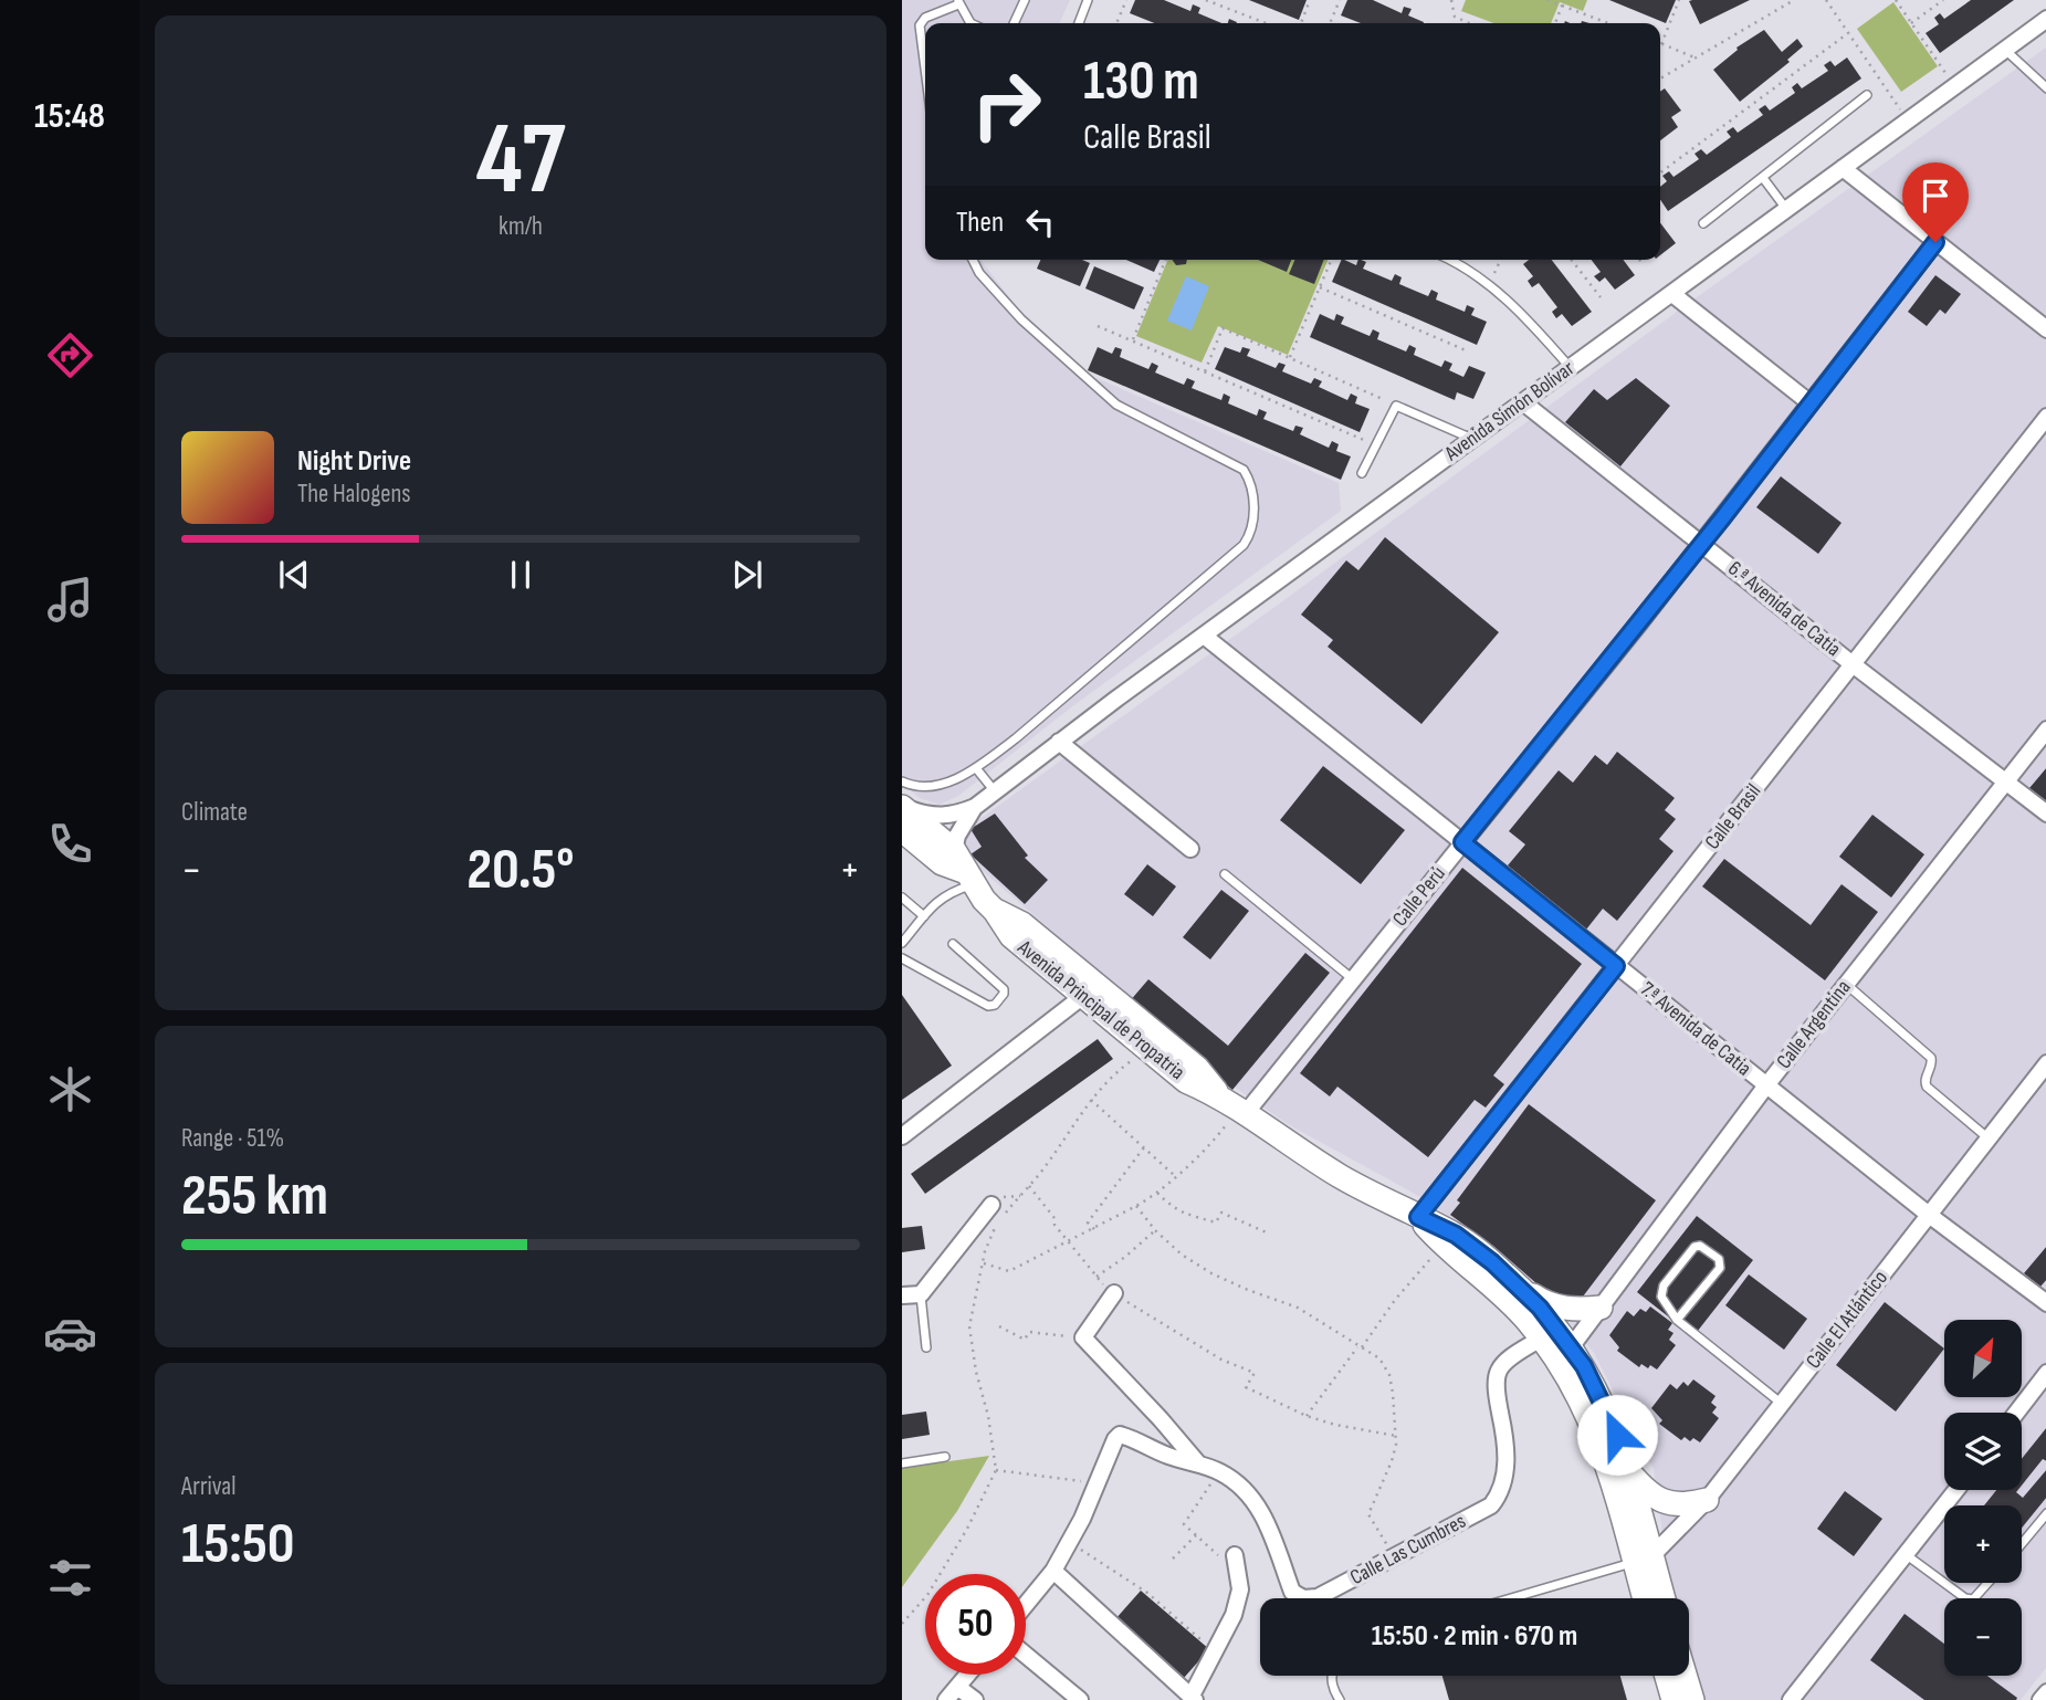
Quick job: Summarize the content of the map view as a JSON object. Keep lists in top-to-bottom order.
{
  "streets": {
    "main road": ["Avenida Principal de Propatria"],
    "street": [
      "Avenida Simón Bolívar",
      "6.ª Avenida de Catia",
      "Calle Brasil",
      "Calle Perú",
      "Calle Argentina",
      "7.ª Avenida de Catia",
      "Calle El Atlántico",
      "Calle Las Cumbres"
    ]
  },
  "crossings": [
    ["Avenida Simón Bolívar", "6.ª Avenida de Catia"],
    ["Avenida Simón Bolívar", "Avenida Principal de Propatria"],
    ["Avenida Simón Bolívar", "7.ª Avenida de Catia"],
    ["6.ª Avenida de Catia", "Calle Brasil"],
    ["6.ª Avenida de Catia", "Calle Perú"],
    ["6.ª Avenida de Catia", "Calle Argentina"],
    ["Calle Brasil", "Avenida Principal de Propatria"],
    ["Calle Brasil", "7.ª Avenida de Catia"],
    ["Calle Perú", "Avenida Principal de Propatria"],
    ["Calle Perú", "7.ª Avenida de Catia"],
    ["Avenida Principal de Propatria", "Calle Argentina"],
    ["Avenida Principal de Propatria", "Calle El Atlántico"],
    ["Avenida Principal de Propatria", "Calle Las Cumbres"],
    ["Calle Argentina", "7.ª Avenida de Catia"],
    ["Calle Argentina", "Calle Las Cumbres"],
    ["7.ª Avenida de Catia", "Calle El Atlántico"]
  ],
  "north": "top right",
  "page": {
    "tabs": "15:48",
    "tile": [
      ["47", "km/h"],
      "Climate",
      ["Range · 51%", "255 km"],
      ["Arrival", "15:50"]
    ],
    "turn": ["130 m", "Calle Brasil"],
    "then": "Then",
    "song": ["Night Drive", "The Halogens"],
    "heat": ["−", "20.5°", "+"],
    "map_buttons": ["+", "−"],
    "limit": "50",
    "trip": "15:50 · 2 min · 670 m"
  }
}
